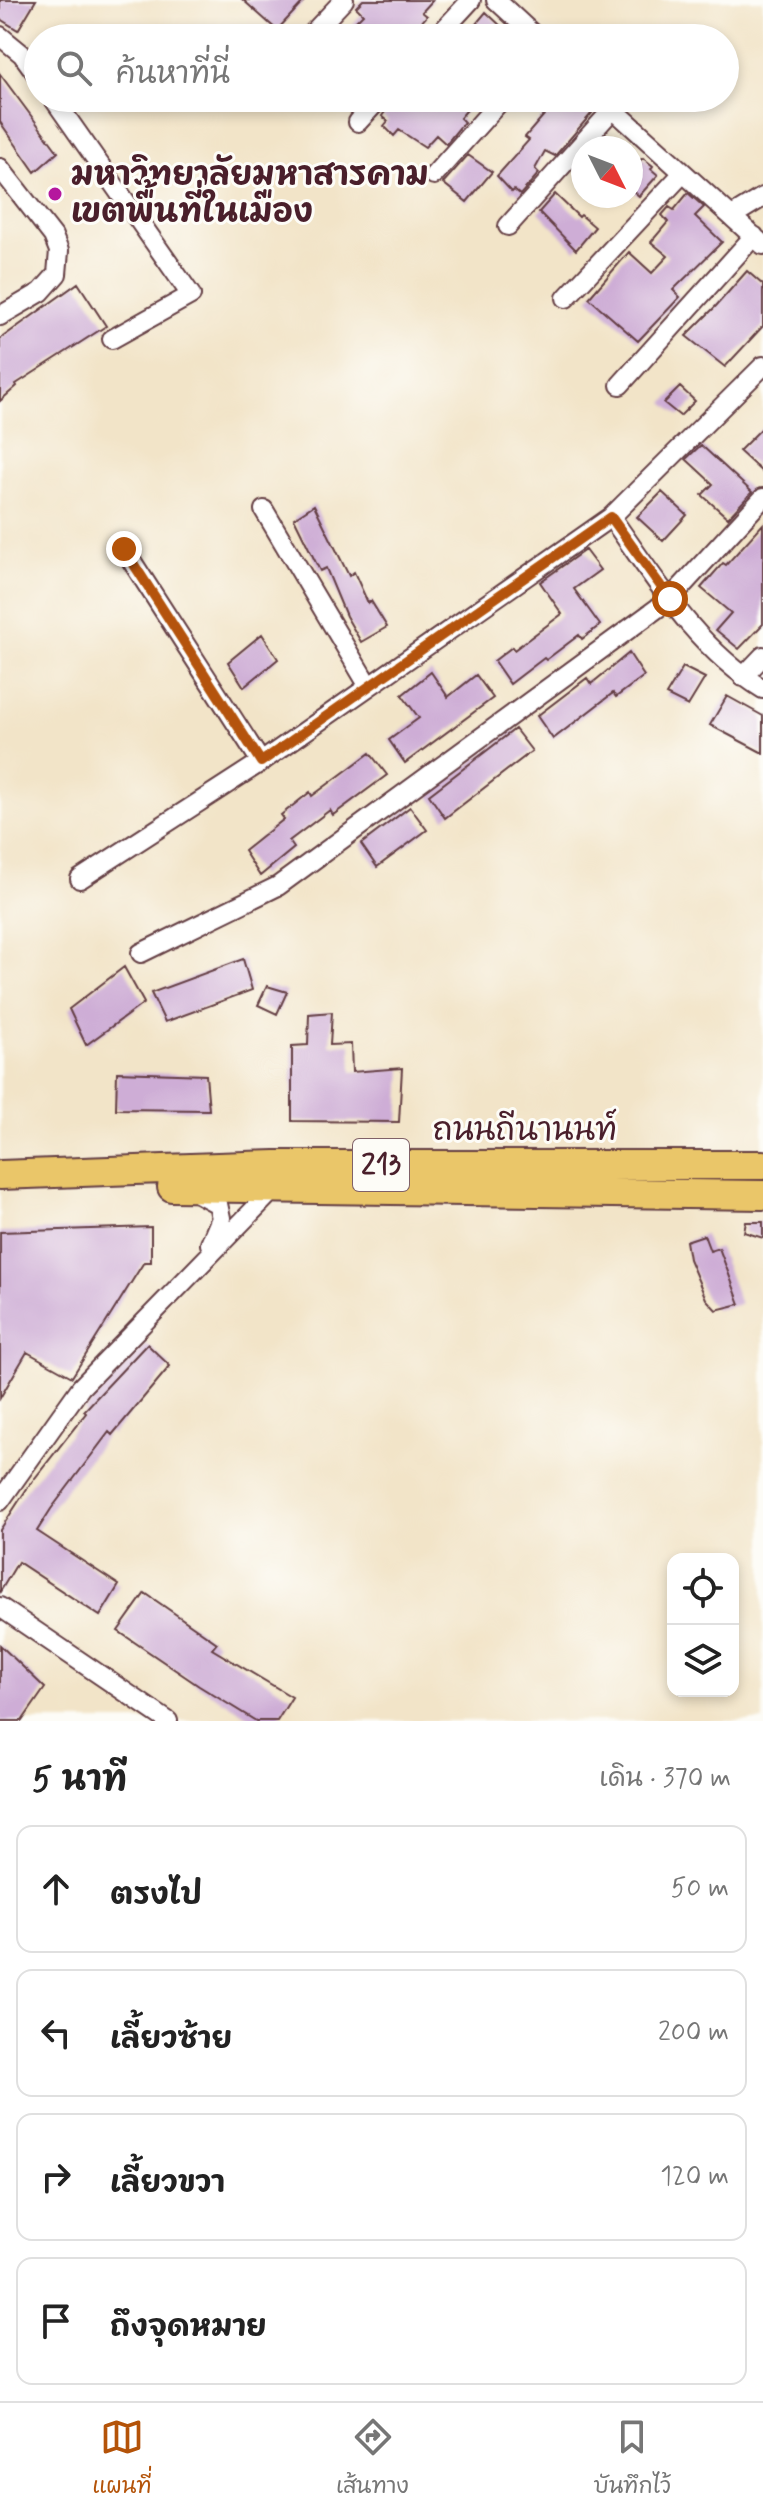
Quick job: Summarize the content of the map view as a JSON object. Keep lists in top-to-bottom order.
{
  "streets": {
    "main road": ["ถนนถีนานนท์", "213"]
  },
  "places": ["มหาวิทยาลัยมหาสารคาม เขตพื้นที่ในเมือง"],
  "north": "bottom right",
  "page": {
    "search": "ค้นหาที่นี่",
    "heading": ["5 นาที", "เดิน · 370 m"],
    "list": [
      ["ตรงไป", "50 m"],
      ["เลี้ยวซ้าย", "200 m"],
      ["เลี้ยวขวา", "120 m"],
      "ถึงจุดหมาย"
    ],
    "nav": ["แผนที่", "เส้นทาง", "บันทึกไว้"]
  }
}
